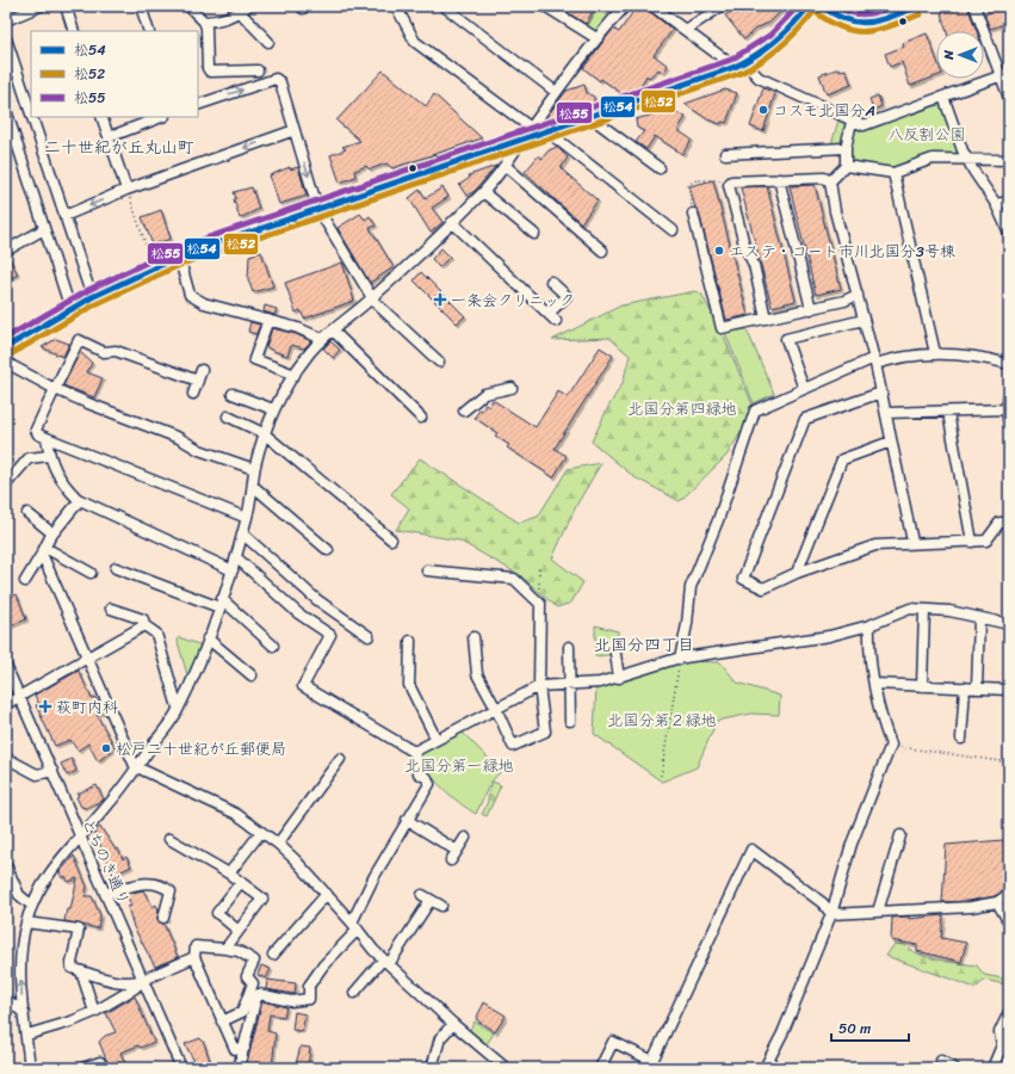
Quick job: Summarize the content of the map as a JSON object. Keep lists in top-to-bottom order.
{
  "streets": {
    "street": ["とちのき通り"]
  },
  "districts": ["二十世紀が丘丸山町", "北国分四丁目"],
  "parks": [
    "八反割公園",
    "北国分第四緑地",
    "北国分第２緑地",
    "北国分第一緑地"
  ],
  "places": {
    "other": ["コスモ北国分A", "エステ・コート市川北国分3号棟", "松戸二十世紀が丘郵便局"],
    "health": ["一条会クリニック", "萩町内科"]
  },
  "lines": ["transit line 松54", "transit line 松55", "transit line 松52"],
  "legend": ["松54", "松52", "松55"],
  "scale_bar": "50 m",
  "north": "left"
}
